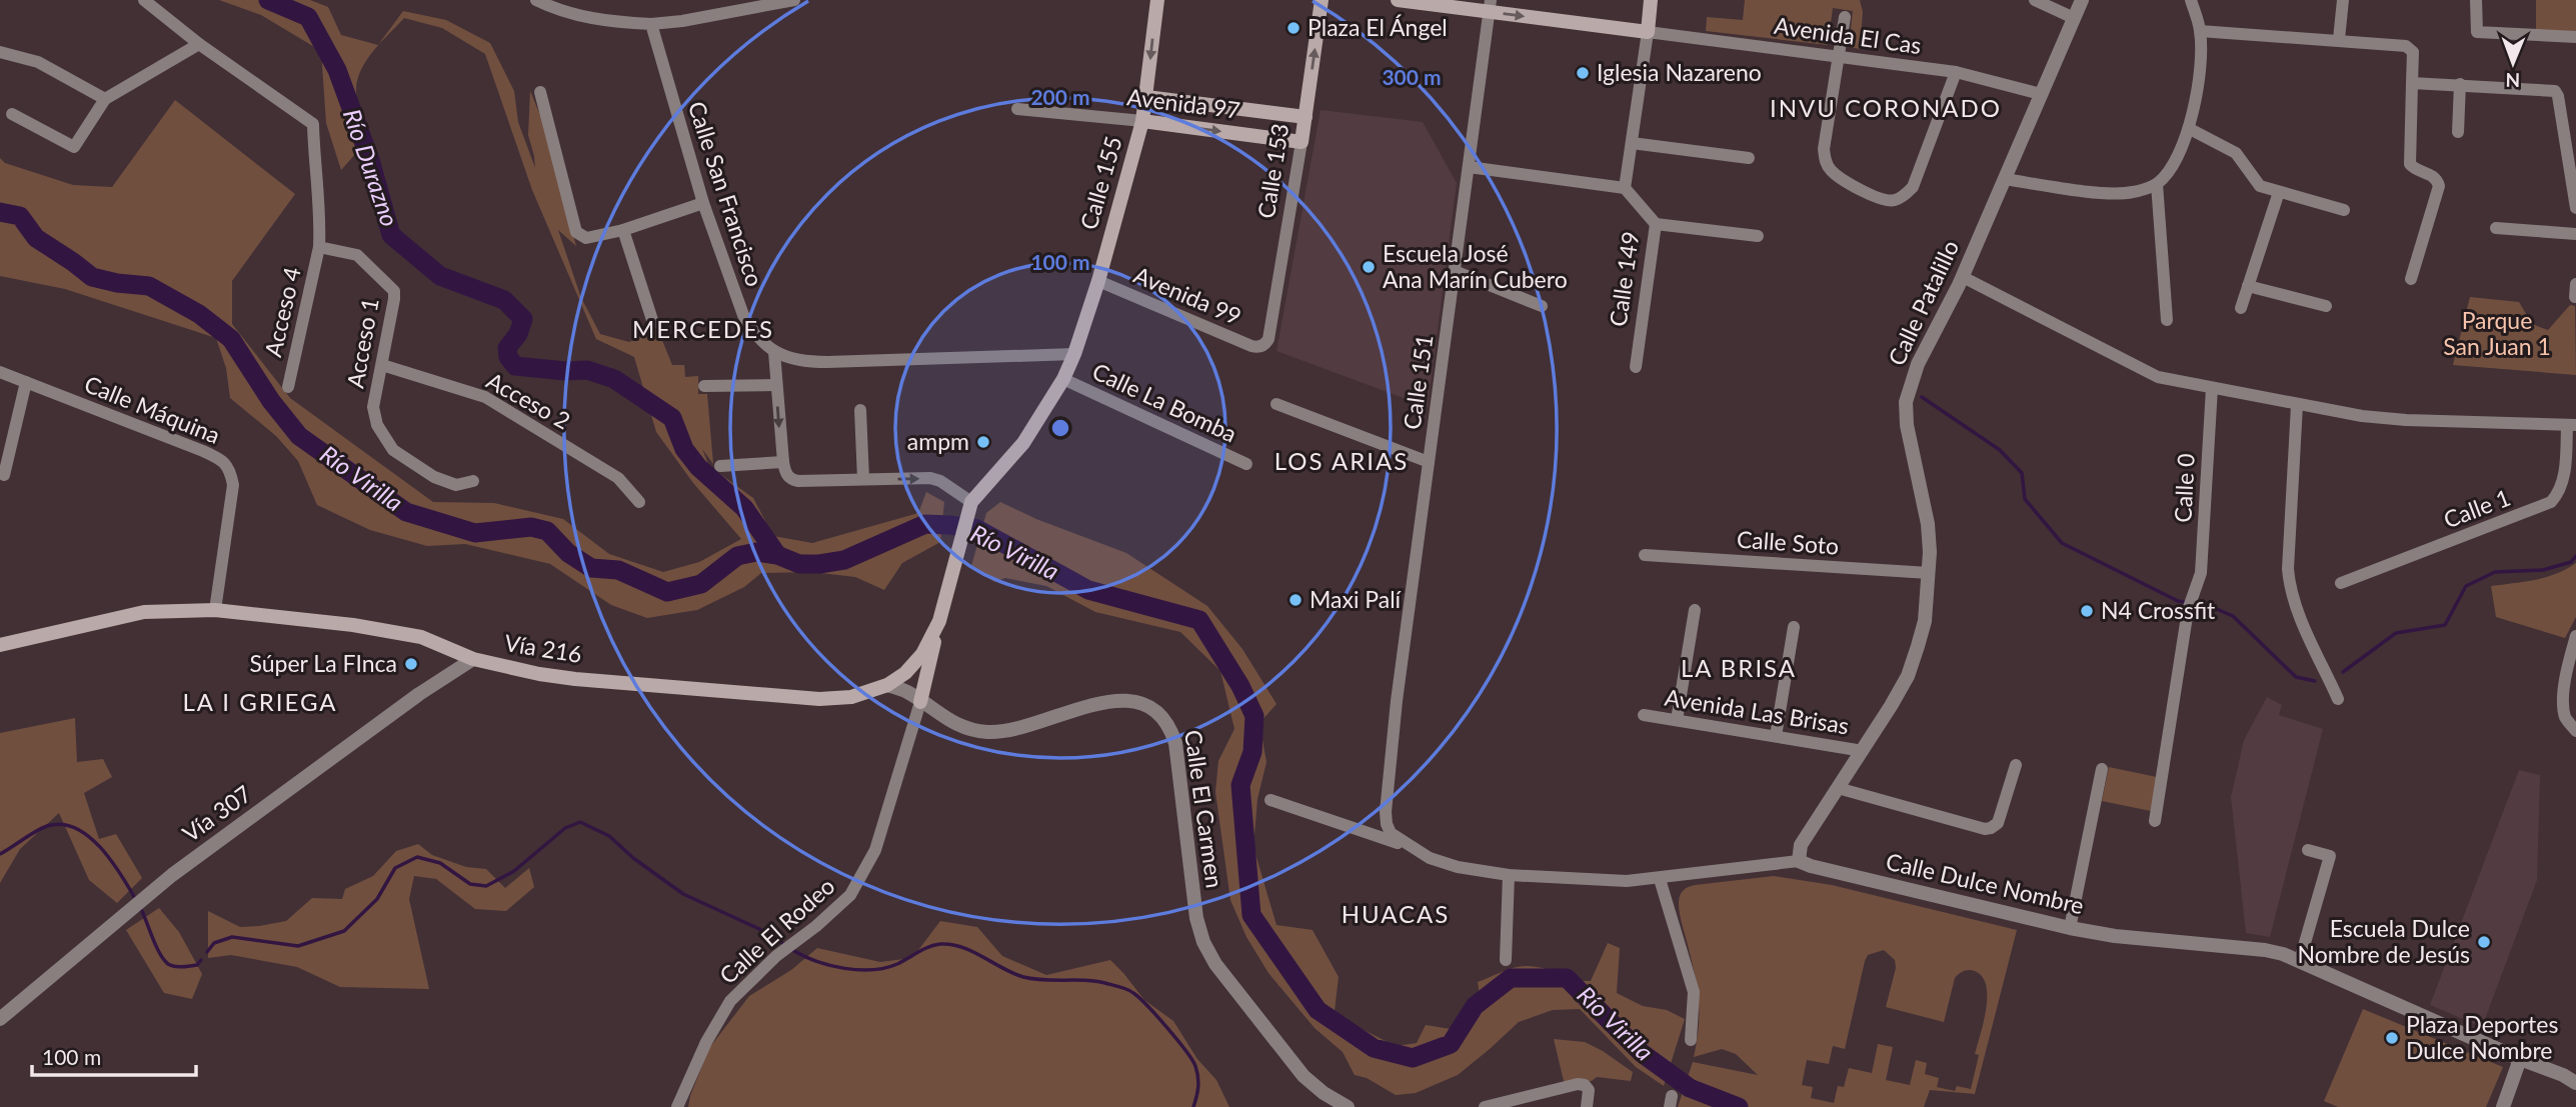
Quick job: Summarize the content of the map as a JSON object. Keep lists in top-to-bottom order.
{
  "streets": {
    "main road": [
      "Avenida 97",
      "Calle 153",
      "Calle 155",
      "Vía 216"
    ],
    "street": [
      "Avenida El Cas",
      "Calle San Francisco",
      "Calle 149",
      "Avenida 99",
      "Calle Patalillo",
      "Acceso 4",
      "Acceso 1",
      "Calle 151",
      "Acceso 2",
      "Calle La Bomba",
      "Calle Máquina",
      "Calle 0",
      "Calle 1",
      "Calle Soto",
      "Avenida Las Brisas",
      "Calle El Carmen",
      "Vía 307",
      "Calle Dulce Nombre",
      "Calle El Rodeo"
    ]
  },
  "crossings": [
    ["Avenida El Cas", "Calle Patalillo"],
    ["Avenida 97", "Calle 153"],
    ["Avenida 97", "Calle 155"],
    ["Calle 153", "Avenida 99"],
    ["Calle 155", "Avenida 99"],
    ["Calle 155", "Calle La Bomba"],
    ["Calle 155", "Vía 216"],
    ["Calle Patalillo", "Calle Soto"],
    ["Calle Patalillo", "Avenida Las Brisas"],
    ["Calle Patalillo", "Calle Dulce Nombre"],
    ["Acceso 4", "Acceso 1"],
    ["Acceso 1", "Acceso 2"],
    ["Calle 151", "Calle Dulce Nombre"],
    ["Calle Máquina", "Vía 216"],
    ["Vía 216", "Calle El Carmen"],
    ["Vía 216", "Vía 307"],
    ["Calle El Carmen", "Calle El Rodeo"]
  ],
  "districts": [
    "INVU CORONADO",
    "MERCEDES",
    "LOS ARIAS",
    "LA BRISA",
    "LA I GRIEGA",
    "HUACAS"
  ],
  "water": ["Río Durazno", "Río Virilla"],
  "parks": ["Parque San Juan 1"],
  "places": [
    "Plaza El Ángel",
    "Iglesia Nazareno",
    "Escuela José Ana Marín Cubero",
    "ampm",
    "Maxi Palí",
    "N4 Crossfit",
    "Súper La FInca",
    "Escuela Dulce Nombre de Jesús",
    "Plaza Deportes Dulce Nombre"
  ],
  "scale_bar": "100 m",
  "north": "bottom",
  "rings": ["300 m", "200 m", "100 m"]
}
